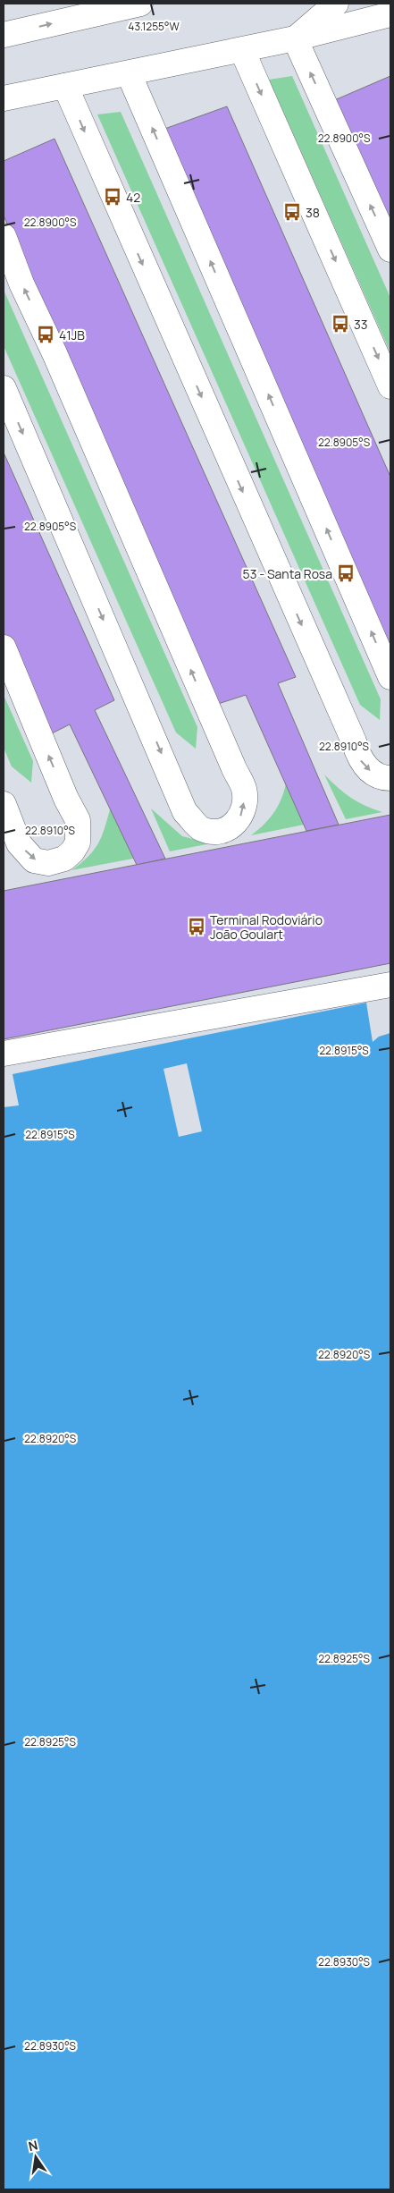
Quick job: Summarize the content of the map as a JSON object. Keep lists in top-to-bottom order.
{
  "places": {
    "bus stop": [
      "42",
      "38",
      "33",
      "41JB",
      "53 - Santa Rosa",
      "Terminal Rodoviário João Goulart"
    ]
  },
  "north": "top",
  "coordinates": [
    "43.1255°W",
    "22.8900°S",
    "22.8905°S",
    "22.8910°S",
    "22.8915°S",
    "22.8920°S",
    "22.8925°S",
    "22.8930°S"
  ]
}
